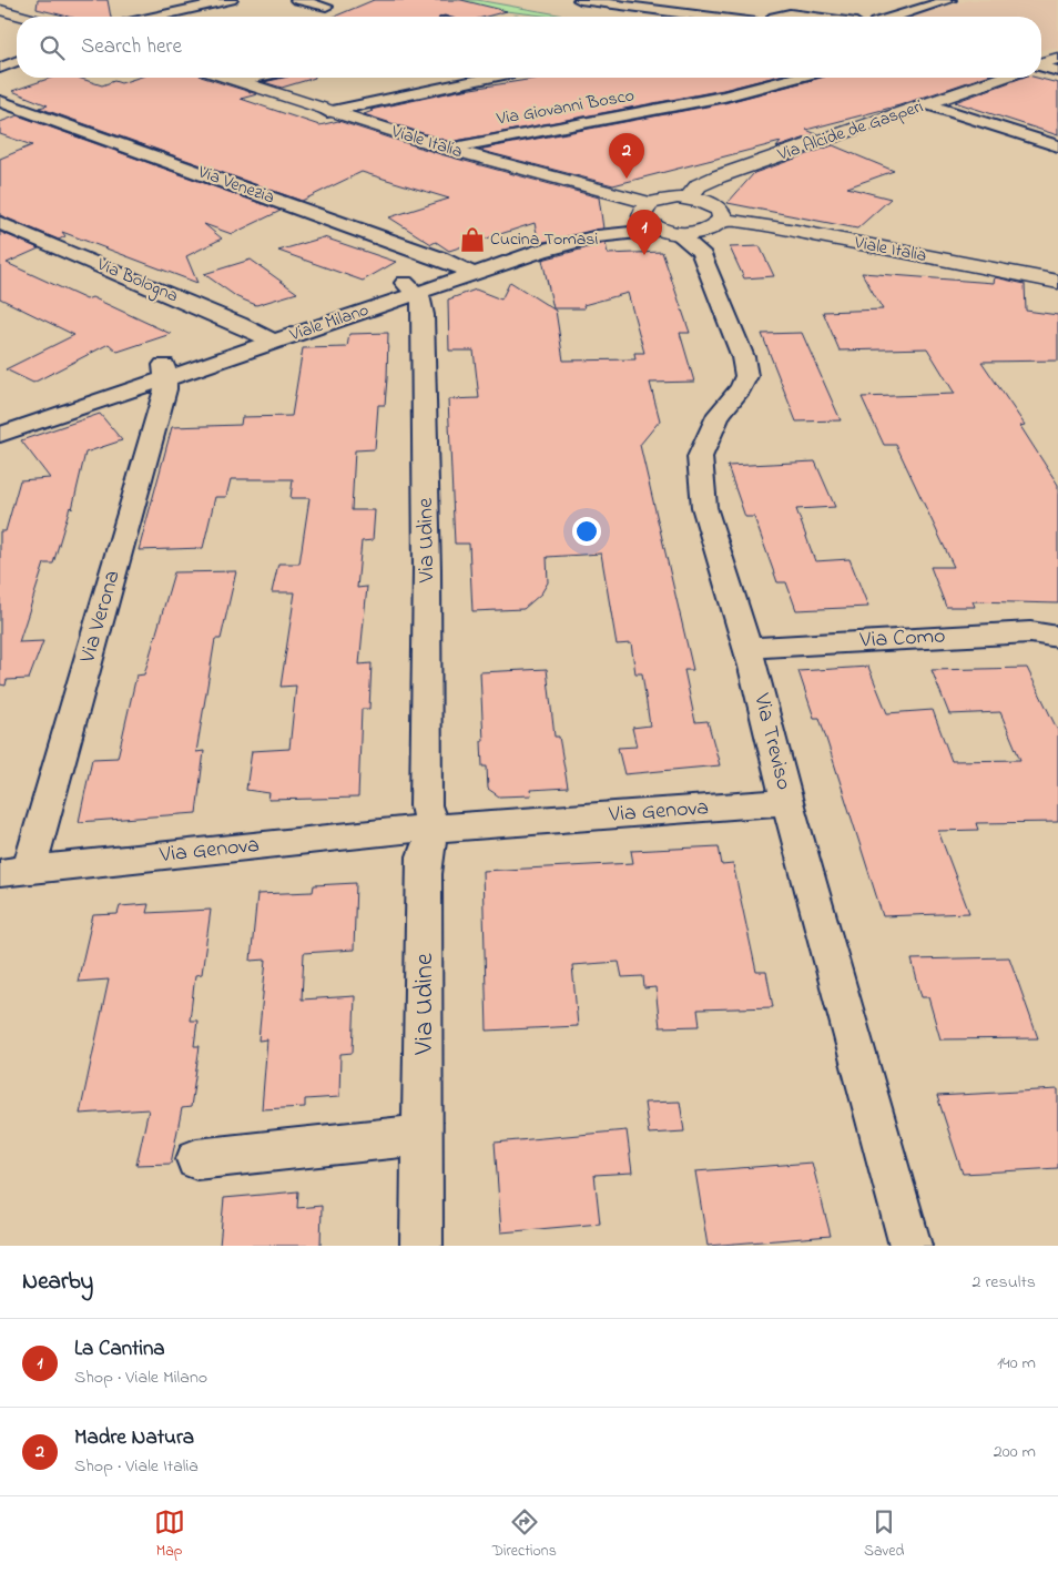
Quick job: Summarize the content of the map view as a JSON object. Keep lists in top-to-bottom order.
{
  "streets": {
    "main road": ["Via Alcide de Gasperi", "Viale Italia"],
    "street": [
      "Via Giovanni Bosco",
      "Via Venezia",
      "Via Bologna",
      "Viale Milano",
      "Via Udine",
      "Via Verona",
      "Via Como",
      "Via Treviso",
      "Via Genova"
    ]
  },
  "crossings": [
    ["Via Giovanni Bosco", "Viale Italia"],
    ["Via Alcide de Gasperi", "Viale Italia"],
    ["Viale Italia", "Viale Milano"],
    ["Viale Italia", "Via Treviso"],
    ["Via Venezia", "Viale Milano"],
    ["Via Bologna", "Viale Milano"],
    ["Viale Milano", "Via Udine"],
    ["Viale Milano", "Via Verona"],
    ["Viale Milano", "Via Treviso"],
    ["Via Udine", "Via Genova"],
    ["Via Verona", "Via Genova"],
    ["Via Como", "Via Treviso"],
    ["Via Treviso", "Via Genova"]
  ],
  "places": {
    "shop": ["Cucina Tomasi"]
  },
  "page": {
    "search": "Search here",
    "pins": ["2", "1"],
    "heading": ["Nearby", "2 results"],
    "list": [
      {
        "mark": "1",
        "name": "La Cantina",
        "note": "Shop · Viale Milano",
        "value": "140 m"
      },
      {
        "mark": "2",
        "name": "Madre Natura",
        "note": "Shop · Viale Italia",
        "value": "200 m"
      }
    ],
    "nav": ["Map", "Directions", "Saved"]
  }
}
